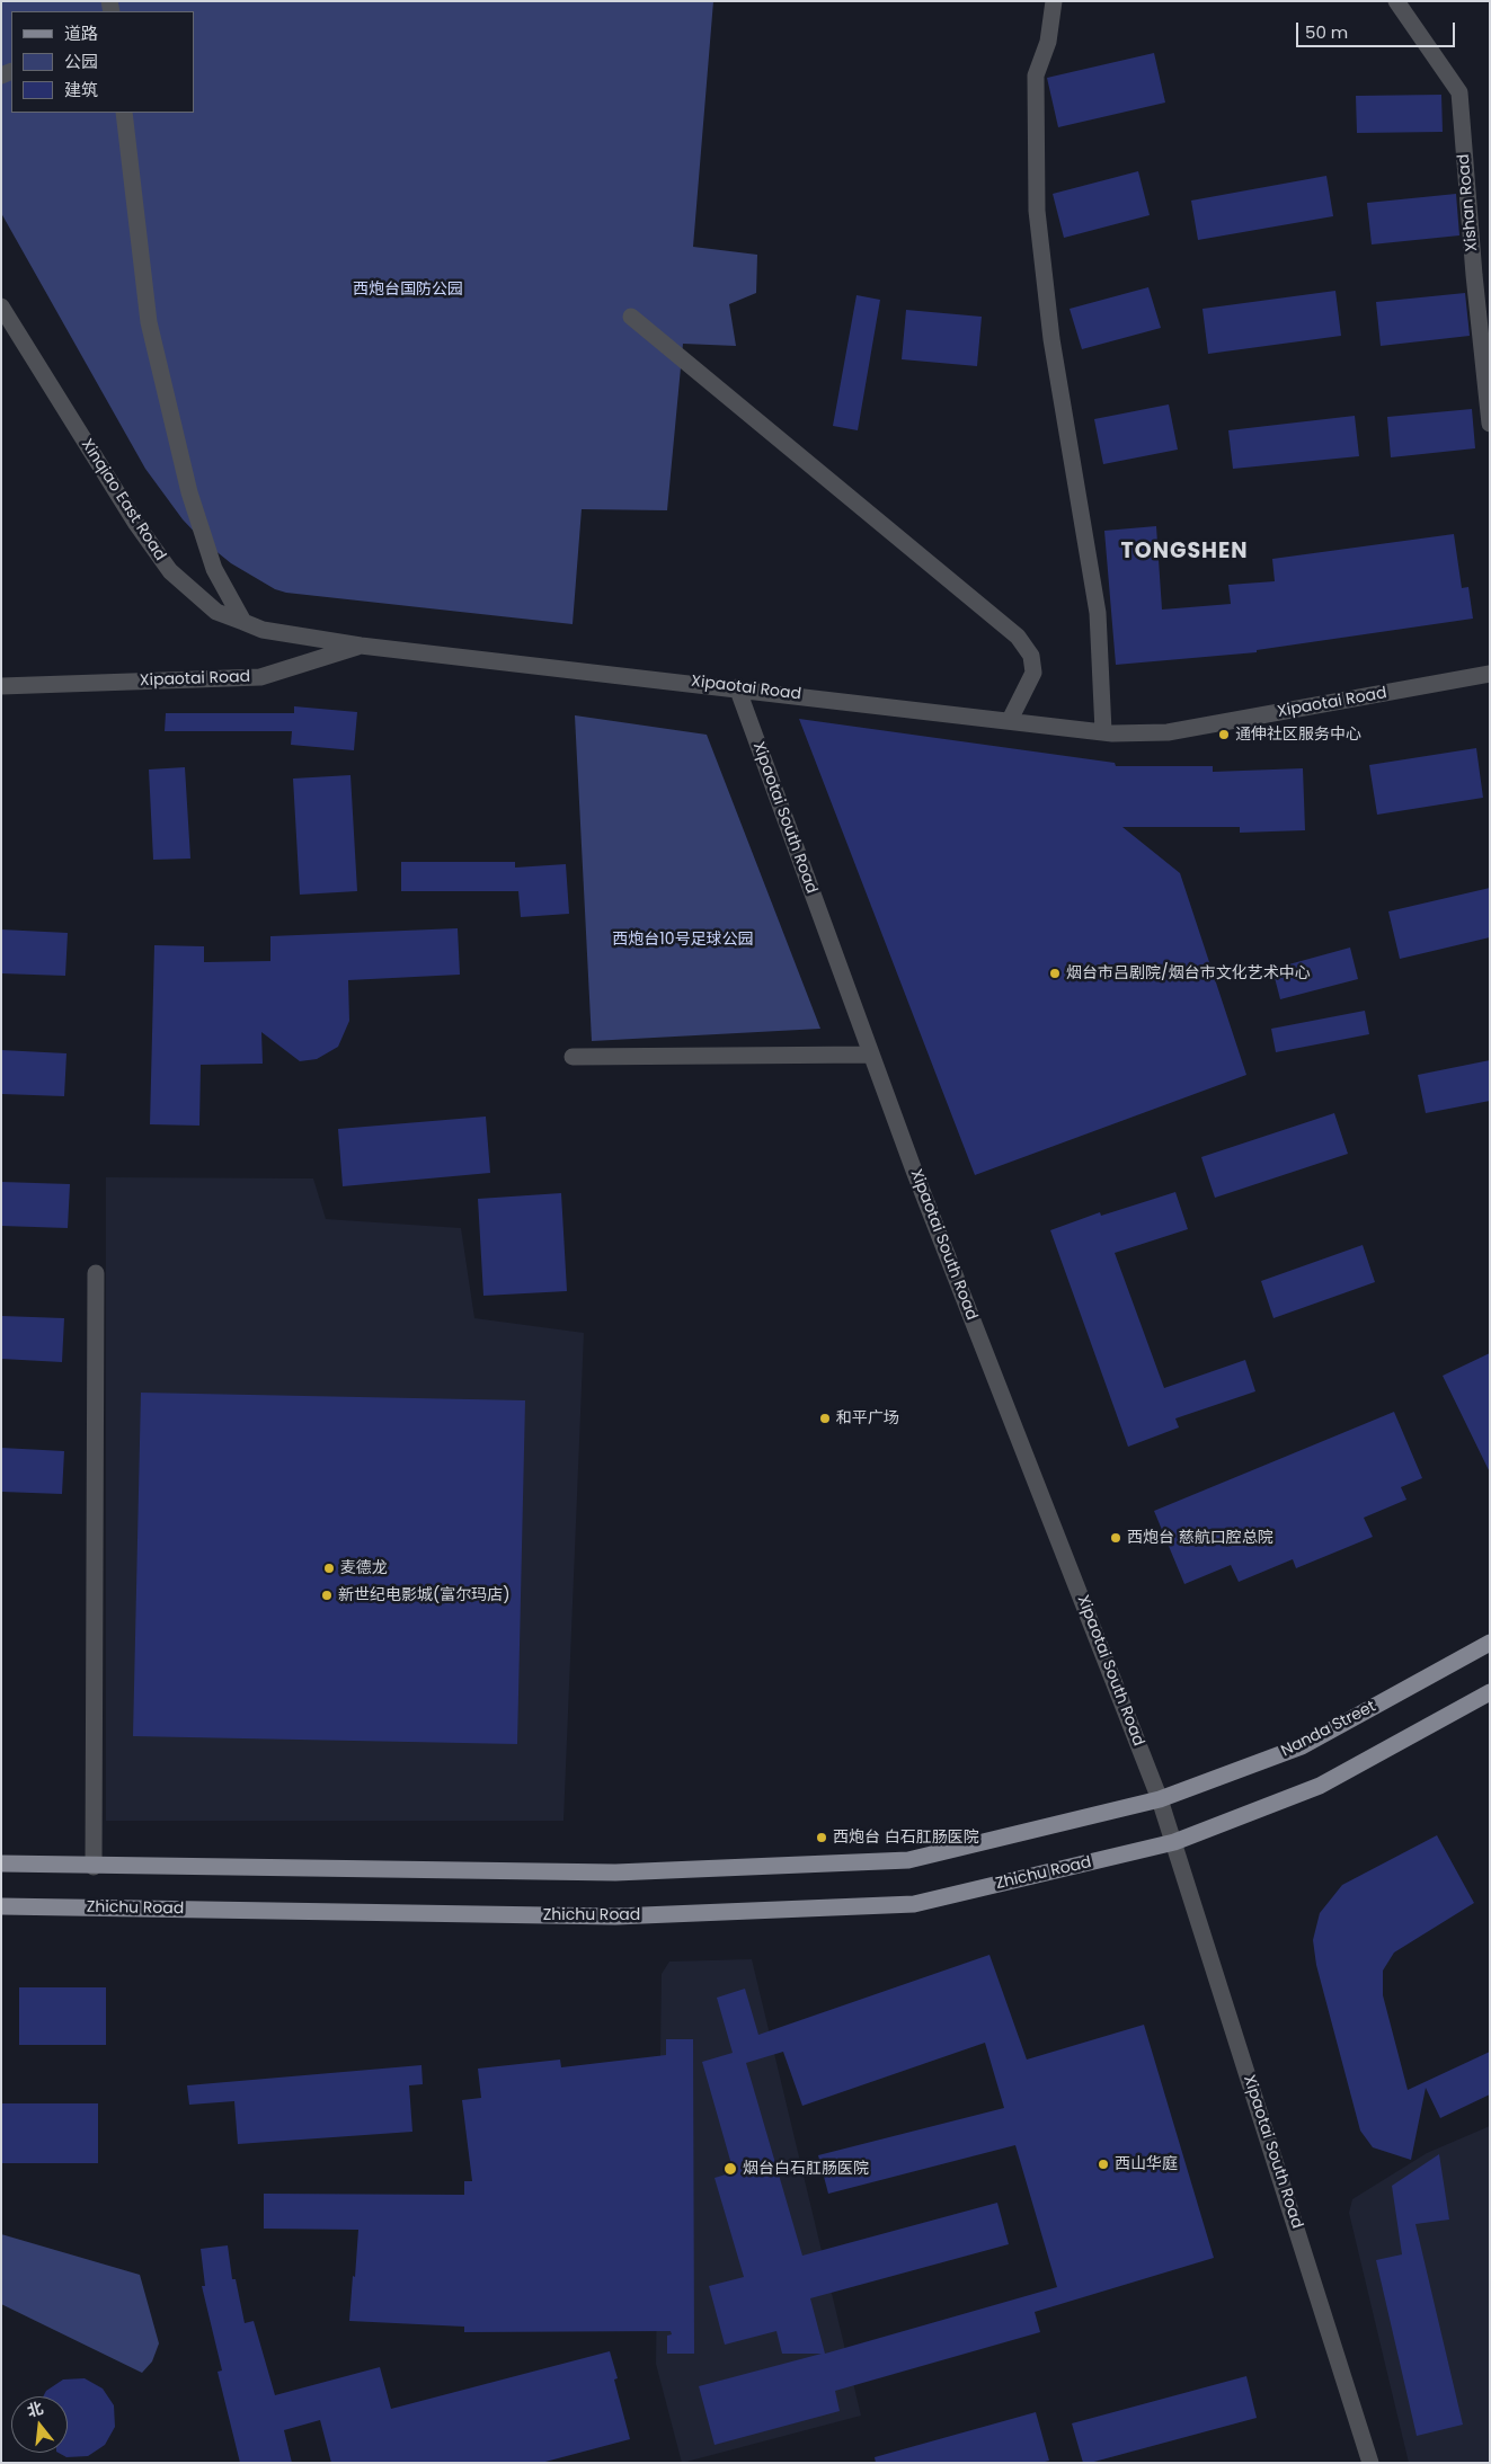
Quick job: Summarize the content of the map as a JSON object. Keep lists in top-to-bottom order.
{
  "streets": {
    "main road": ["Nanda Street", "Zhichu Road"],
    "street": [
      "Xishan Road",
      "Xinqiao East Road",
      "Xipaotai Road",
      "Xipaotai South Road"
    ]
  },
  "crossings": [
    ["Xinqiao East Road", "Xipaotai Road"],
    ["Xipaotai Road", "Xipaotai South Road"],
    ["Xipaotai South Road", "Nanda Street"],
    ["Xipaotai South Road", "Zhichu Road"]
  ],
  "districts": ["TONGSHEN"],
  "parks": ["西炮台国防公园", "西炮台10号足球公园"],
  "places": [
    "通伸社区服务中心",
    "烟台市吕剧院/烟台市文化艺术中心",
    "和平广场",
    "西炮台 慈航口腔总院",
    "麦德龙",
    "新世纪电影城(富尔玛店)",
    "西炮台 白石肛肠医院",
    "西山华庭",
    "烟台白石肛肠医院"
  ],
  "legend": ["道路", "公园", "建筑"],
  "scale_bar": "50 m",
  "north": "top"
}
